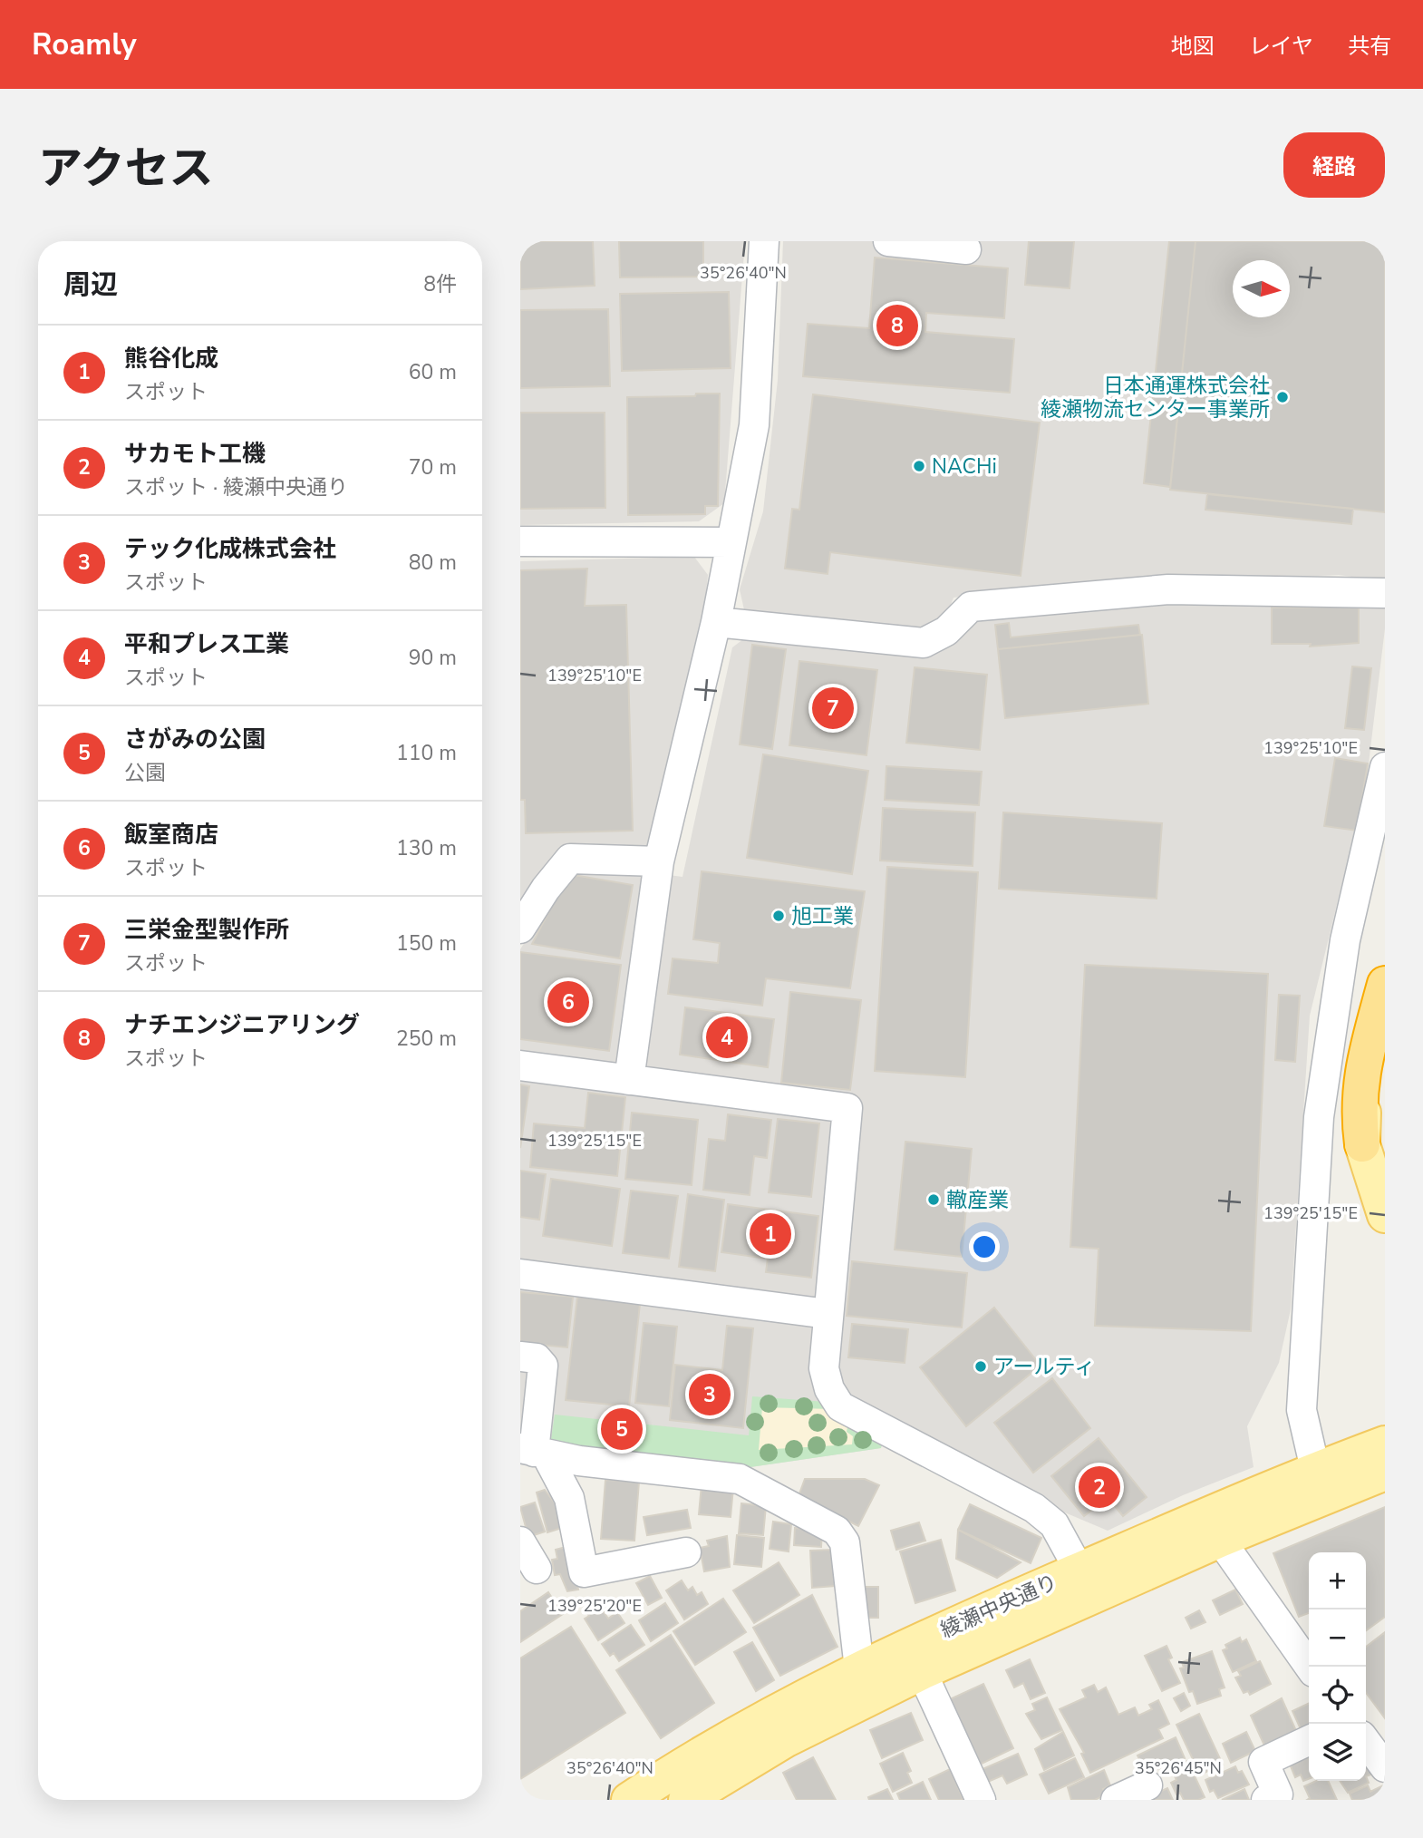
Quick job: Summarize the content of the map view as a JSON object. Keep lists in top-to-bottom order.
{
  "streets": {
    "main road": ["綾瀬中央通り"]
  },
  "places": [
    "日本通運株式会社 綾瀬物流センター事業所",
    "NACHi",
    "旭工業",
    "轍産業",
    "アールティ"
  ],
  "north": "right",
  "page": {
    "header": "Roamly",
    "nav": ["地図", "レイヤ", "共有"],
    "title": "アクセス",
    "buttons": "経路",
    "heading": ["周辺", "8件"],
    "pins": [
      "8",
      "7",
      "6",
      "4",
      "1",
      "3",
      "5",
      "2"
    ],
    "list": [
      {
        "mark": "1",
        "name": "熊谷化成",
        "note": "スポット",
        "value": "60 m"
      },
      {
        "mark": "2",
        "name": "サカモト工機",
        "note": "スポット · 綾瀬中央通り",
        "value": "70 m"
      },
      {
        "mark": "3",
        "name": "テック化成株式会社",
        "note": "スポット",
        "value": "80 m"
      },
      {
        "mark": "4",
        "name": "平和プレス工業",
        "note": "スポット",
        "value": "90 m"
      },
      {
        "mark": "5",
        "name": "さがみの公園",
        "note": "公園",
        "value": "110 m"
      },
      {
        "mark": "6",
        "name": "飯室商店",
        "note": "スポット",
        "value": "130 m"
      },
      {
        "mark": "7",
        "name": "三栄金型製作所",
        "note": "スポット",
        "value": "150 m"
      },
      {
        "mark": "8",
        "name": "ナチエンジニアリング",
        "note": "スポット",
        "value": "250 m"
      }
    ],
    "map_buttons": ["+", "−"]
  },
  "coordinates": [
    "35°26'40\"N",
    "139°25'10\"E",
    "139°25'15\"E",
    "139°25'20\"E",
    "35°26'45\"N"
  ]
}
